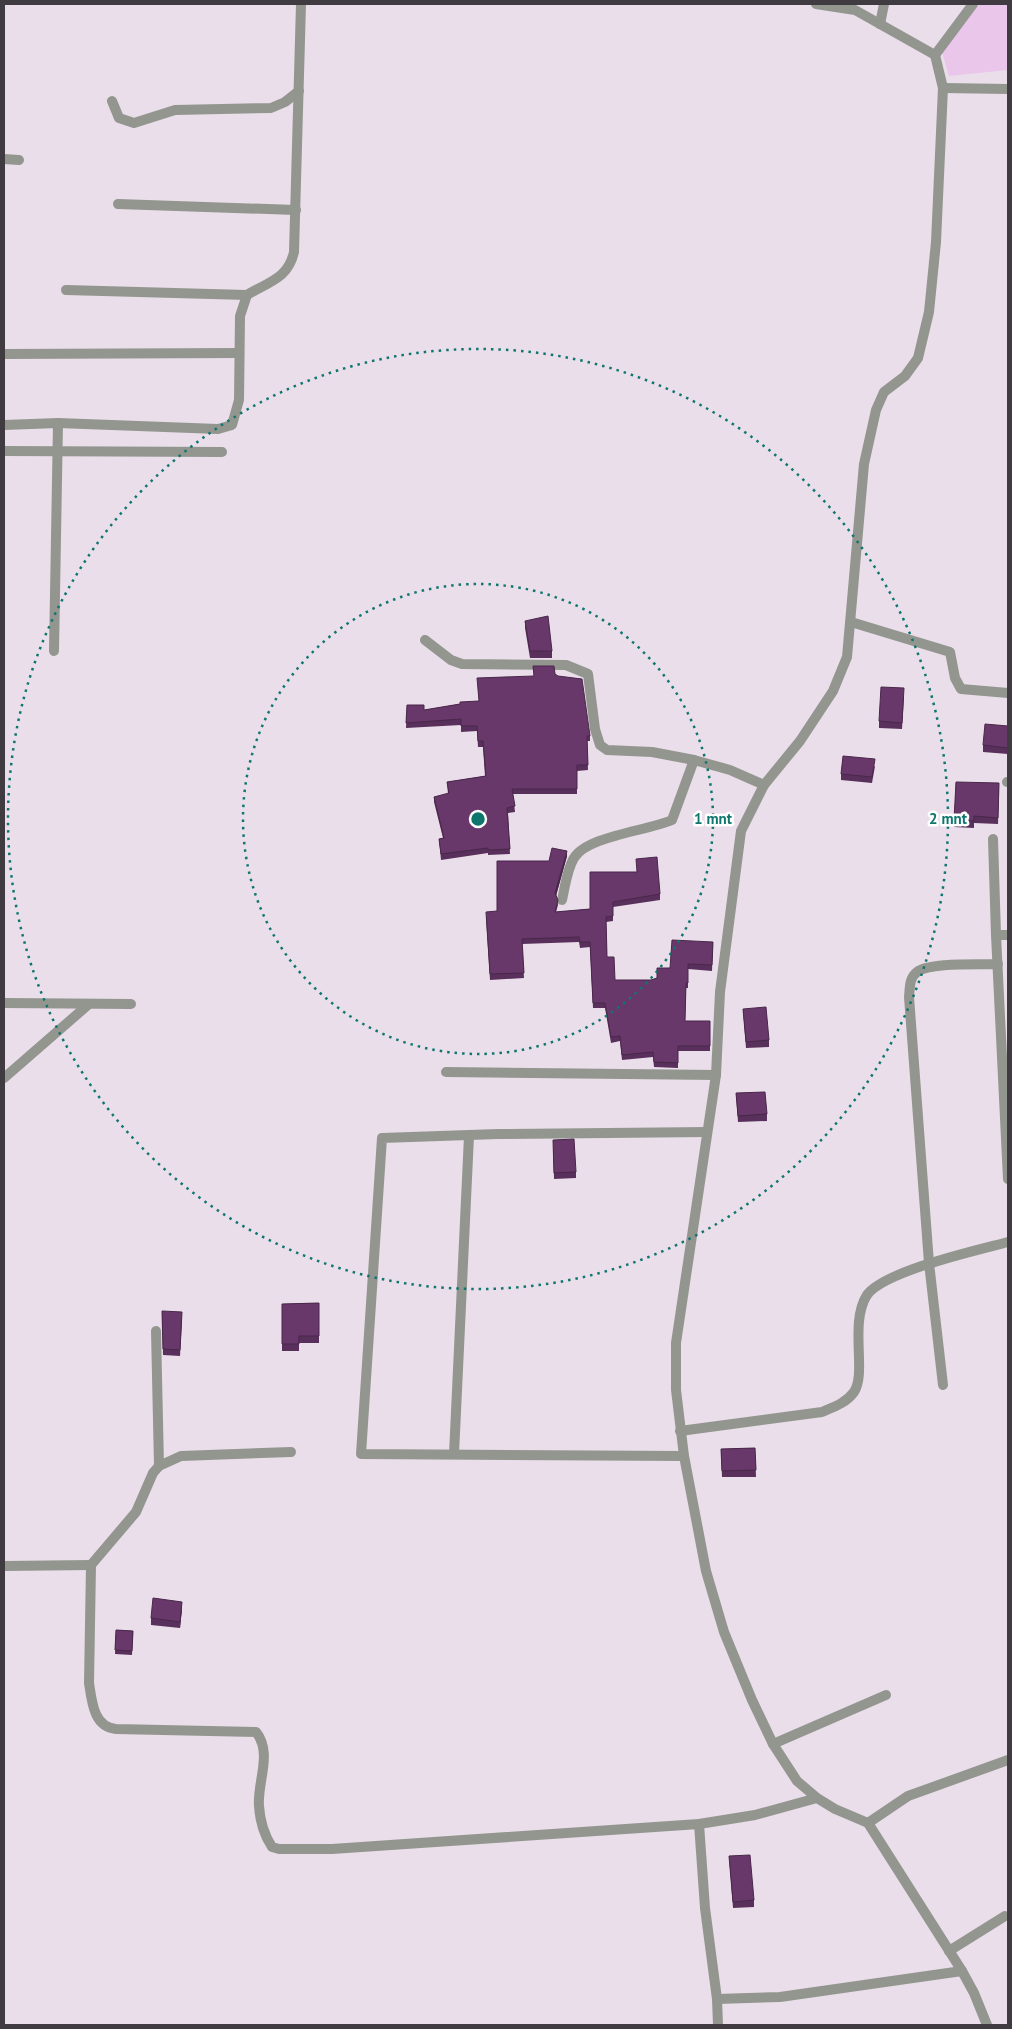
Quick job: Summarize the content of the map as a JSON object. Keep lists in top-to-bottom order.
{
  "rings": ["1 mnt", "2 mnt"]
}
